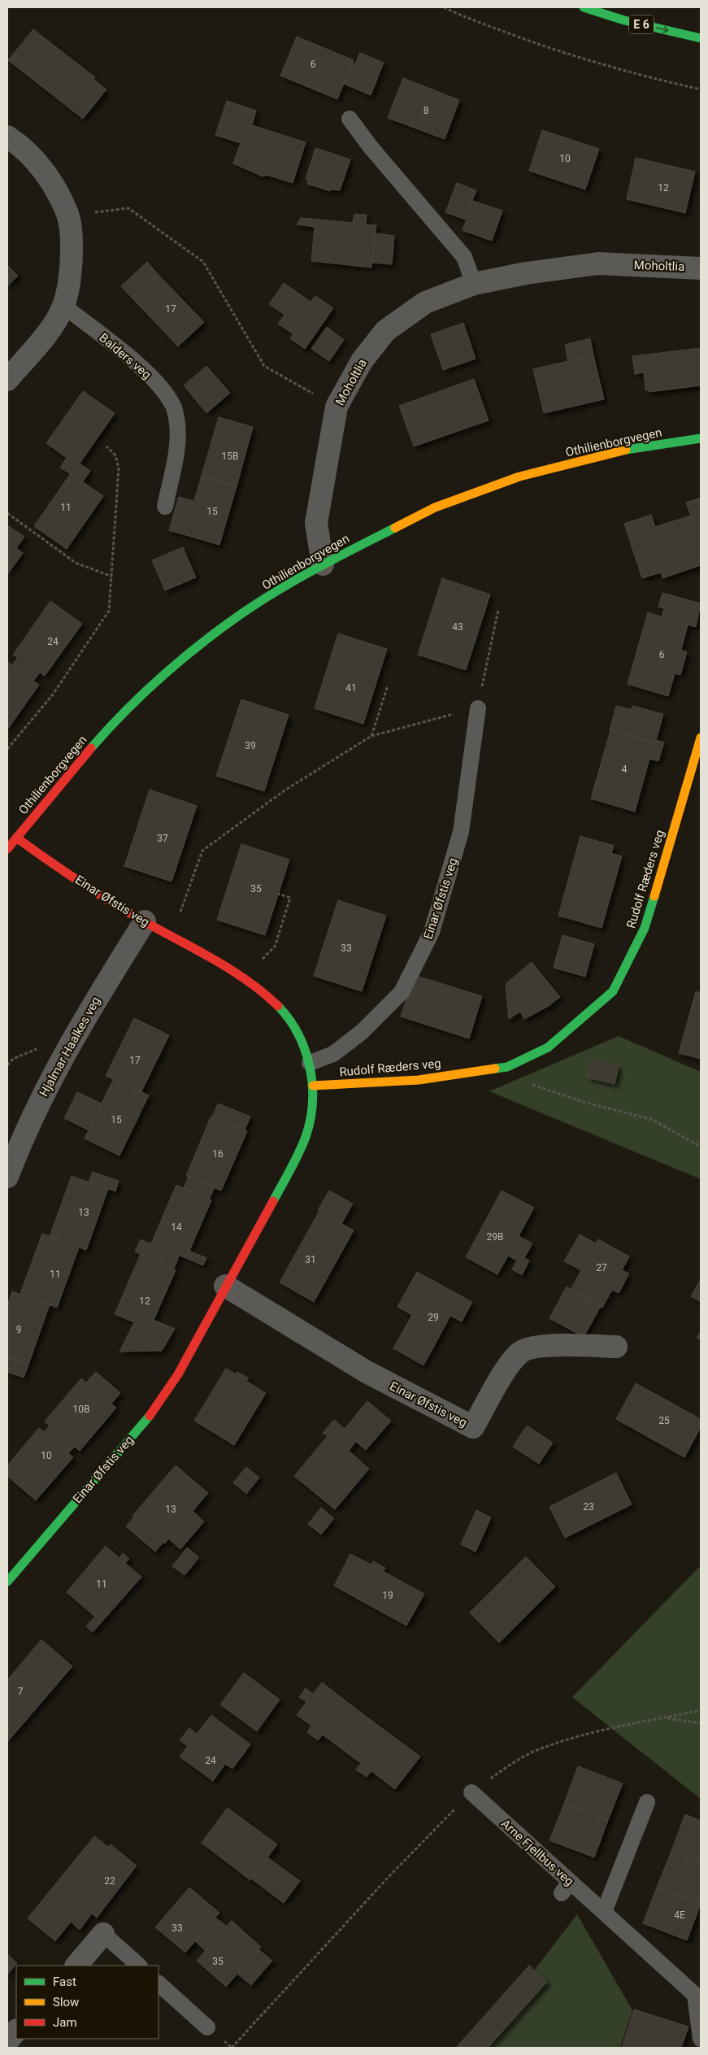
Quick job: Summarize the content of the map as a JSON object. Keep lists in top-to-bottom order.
{
  "streets": {
    "main road": [
      "E 6",
      "Othilienborgvegen",
      "Rudolf Ræders veg",
      "Einar Øfstis veg"
    ],
    "street": ["Moholtlia", "Hjalmar Haalkes veg"],
    "lane": ["Balders veg", "Arne Fjellbus veg"]
  },
  "crossings": [
    ["Moholtlia", "Othilienborgvegen"],
    ["Othilienborgvegen", "Einar Øfstis veg"],
    ["Rudolf Ræders veg", "Einar Øfstis veg"],
    ["Einar Øfstis veg", "Hjalmar Haalkes veg"]
  ],
  "house_numbers": [
    "6",
    "8",
    "10",
    "12",
    "17",
    "15B",
    "11",
    "15",
    "43",
    "24",
    "6",
    "41",
    "39",
    "4",
    "37",
    "35",
    "33",
    "17",
    "15",
    "16",
    "13",
    "14",
    "29B",
    "31",
    "27",
    "11",
    "12",
    "29",
    "9",
    "10B",
    "25",
    "10",
    "23",
    "13",
    "11",
    "19",
    "7",
    "24",
    "22",
    "4E",
    "33",
    "35"
  ],
  "legend": ["Fast", "Slow", "Jam"]
}
